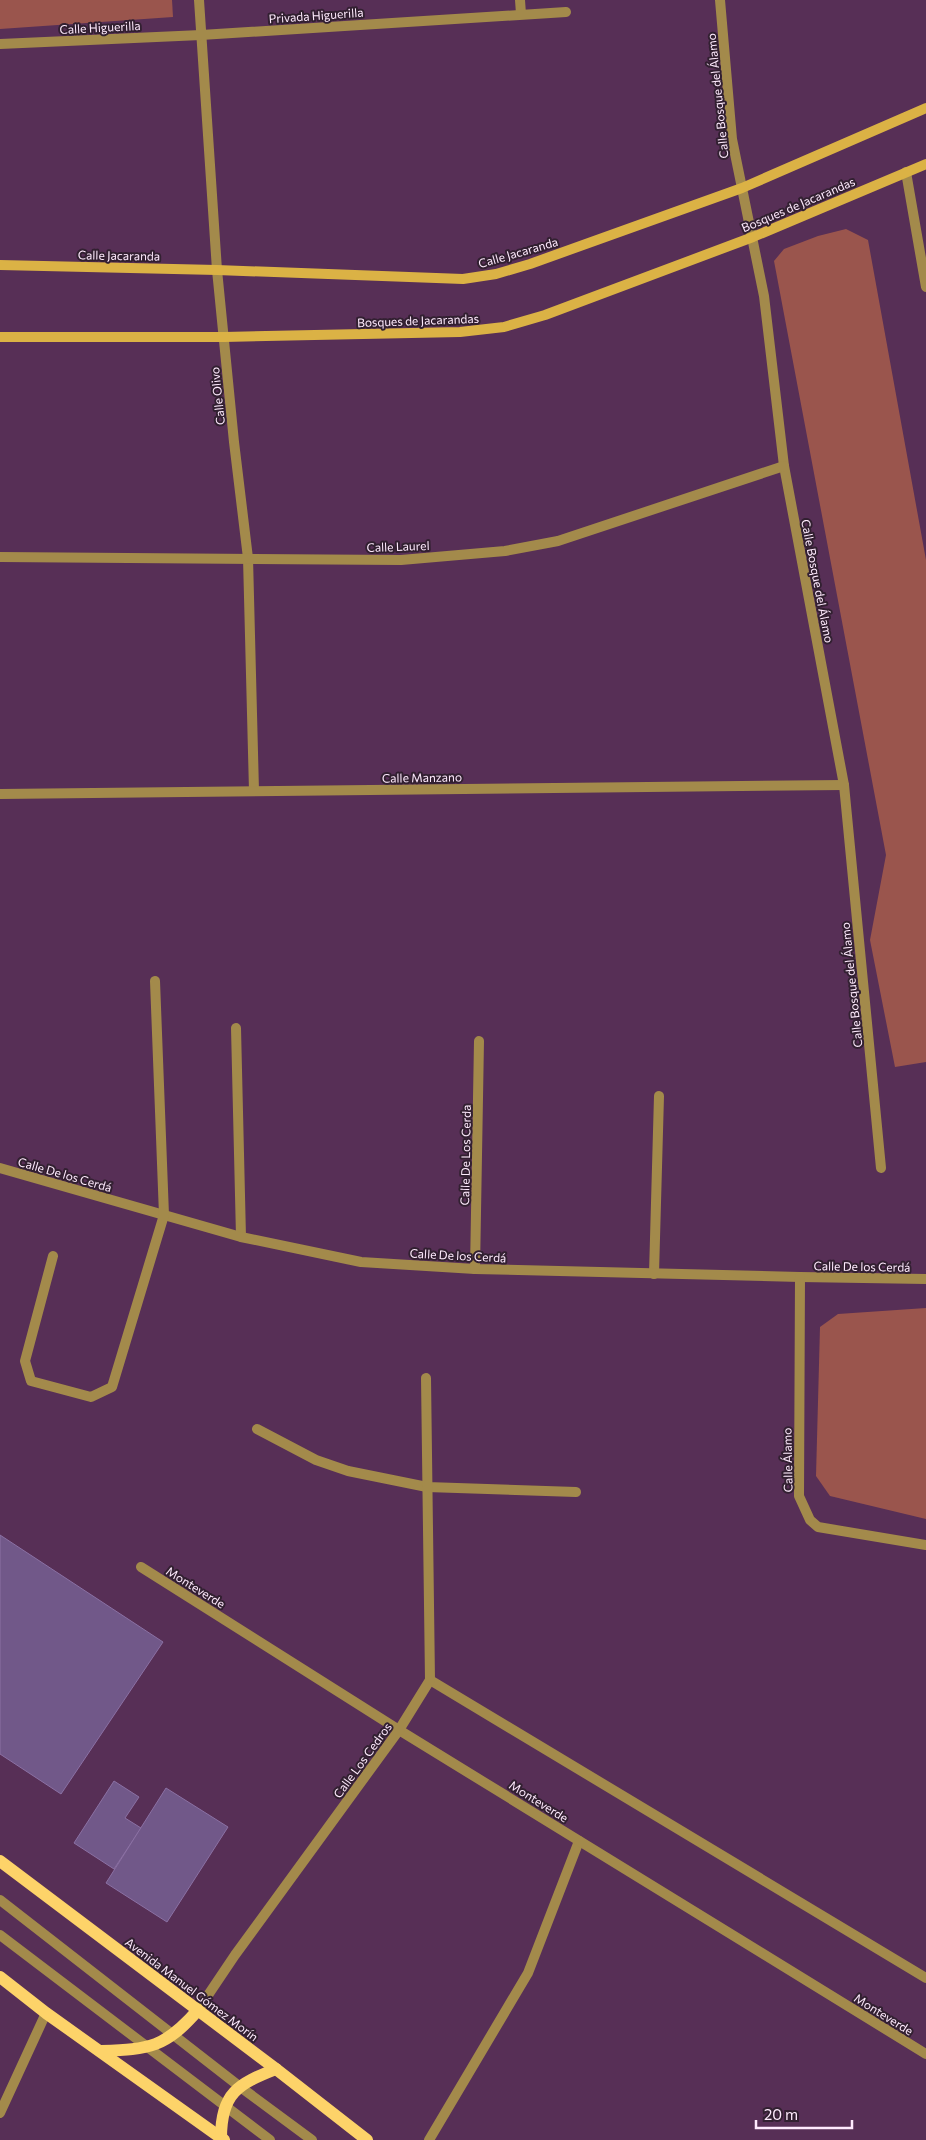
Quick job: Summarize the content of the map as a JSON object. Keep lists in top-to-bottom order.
{
  "streets": {
    "main road": ["Avenida Manuel Gómez Morín"],
    "street": [
      "Privada Higuerilla",
      "Calle Higuerilla",
      "Calle Bosque del Álamo",
      "Bosques de Jacarandas",
      "Calle Jacaranda",
      "Calle Olivo",
      "Calle Laurel",
      "Calle Manzano",
      "Calle De Los Cerda",
      "Calle De los Cerdá",
      "Calle Álamo",
      "Monteverde",
      "Calle Los Cedros"
    ]
  },
  "crossings": [
    ["Privada Higuerilla", "Calle Higuerilla"],
    ["Privada Higuerilla", "Calle Olivo"],
    ["Calle Higuerilla", "Calle Olivo"],
    ["Calle Bosque del Álamo", "Bosques de Jacarandas"],
    ["Calle Bosque del Álamo", "Calle Jacaranda"],
    ["Calle Bosque del Álamo", "Calle Laurel"],
    ["Calle Bosque del Álamo", "Calle Manzano"],
    ["Bosques de Jacarandas", "Calle Olivo"],
    ["Calle Jacaranda", "Calle Olivo"],
    ["Calle Olivo", "Calle Laurel"],
    ["Calle Olivo", "Calle Manzano"],
    ["Calle De Los Cerda", "Calle De los Cerdá"],
    ["Calle De los Cerdá", "Calle Álamo"],
    ["Monteverde", "Calle Los Cedros"],
    ["Calle Los Cedros", "Avenida Manuel Gómez Morín"]
  ],
  "scale_bar": "20 m"
}
